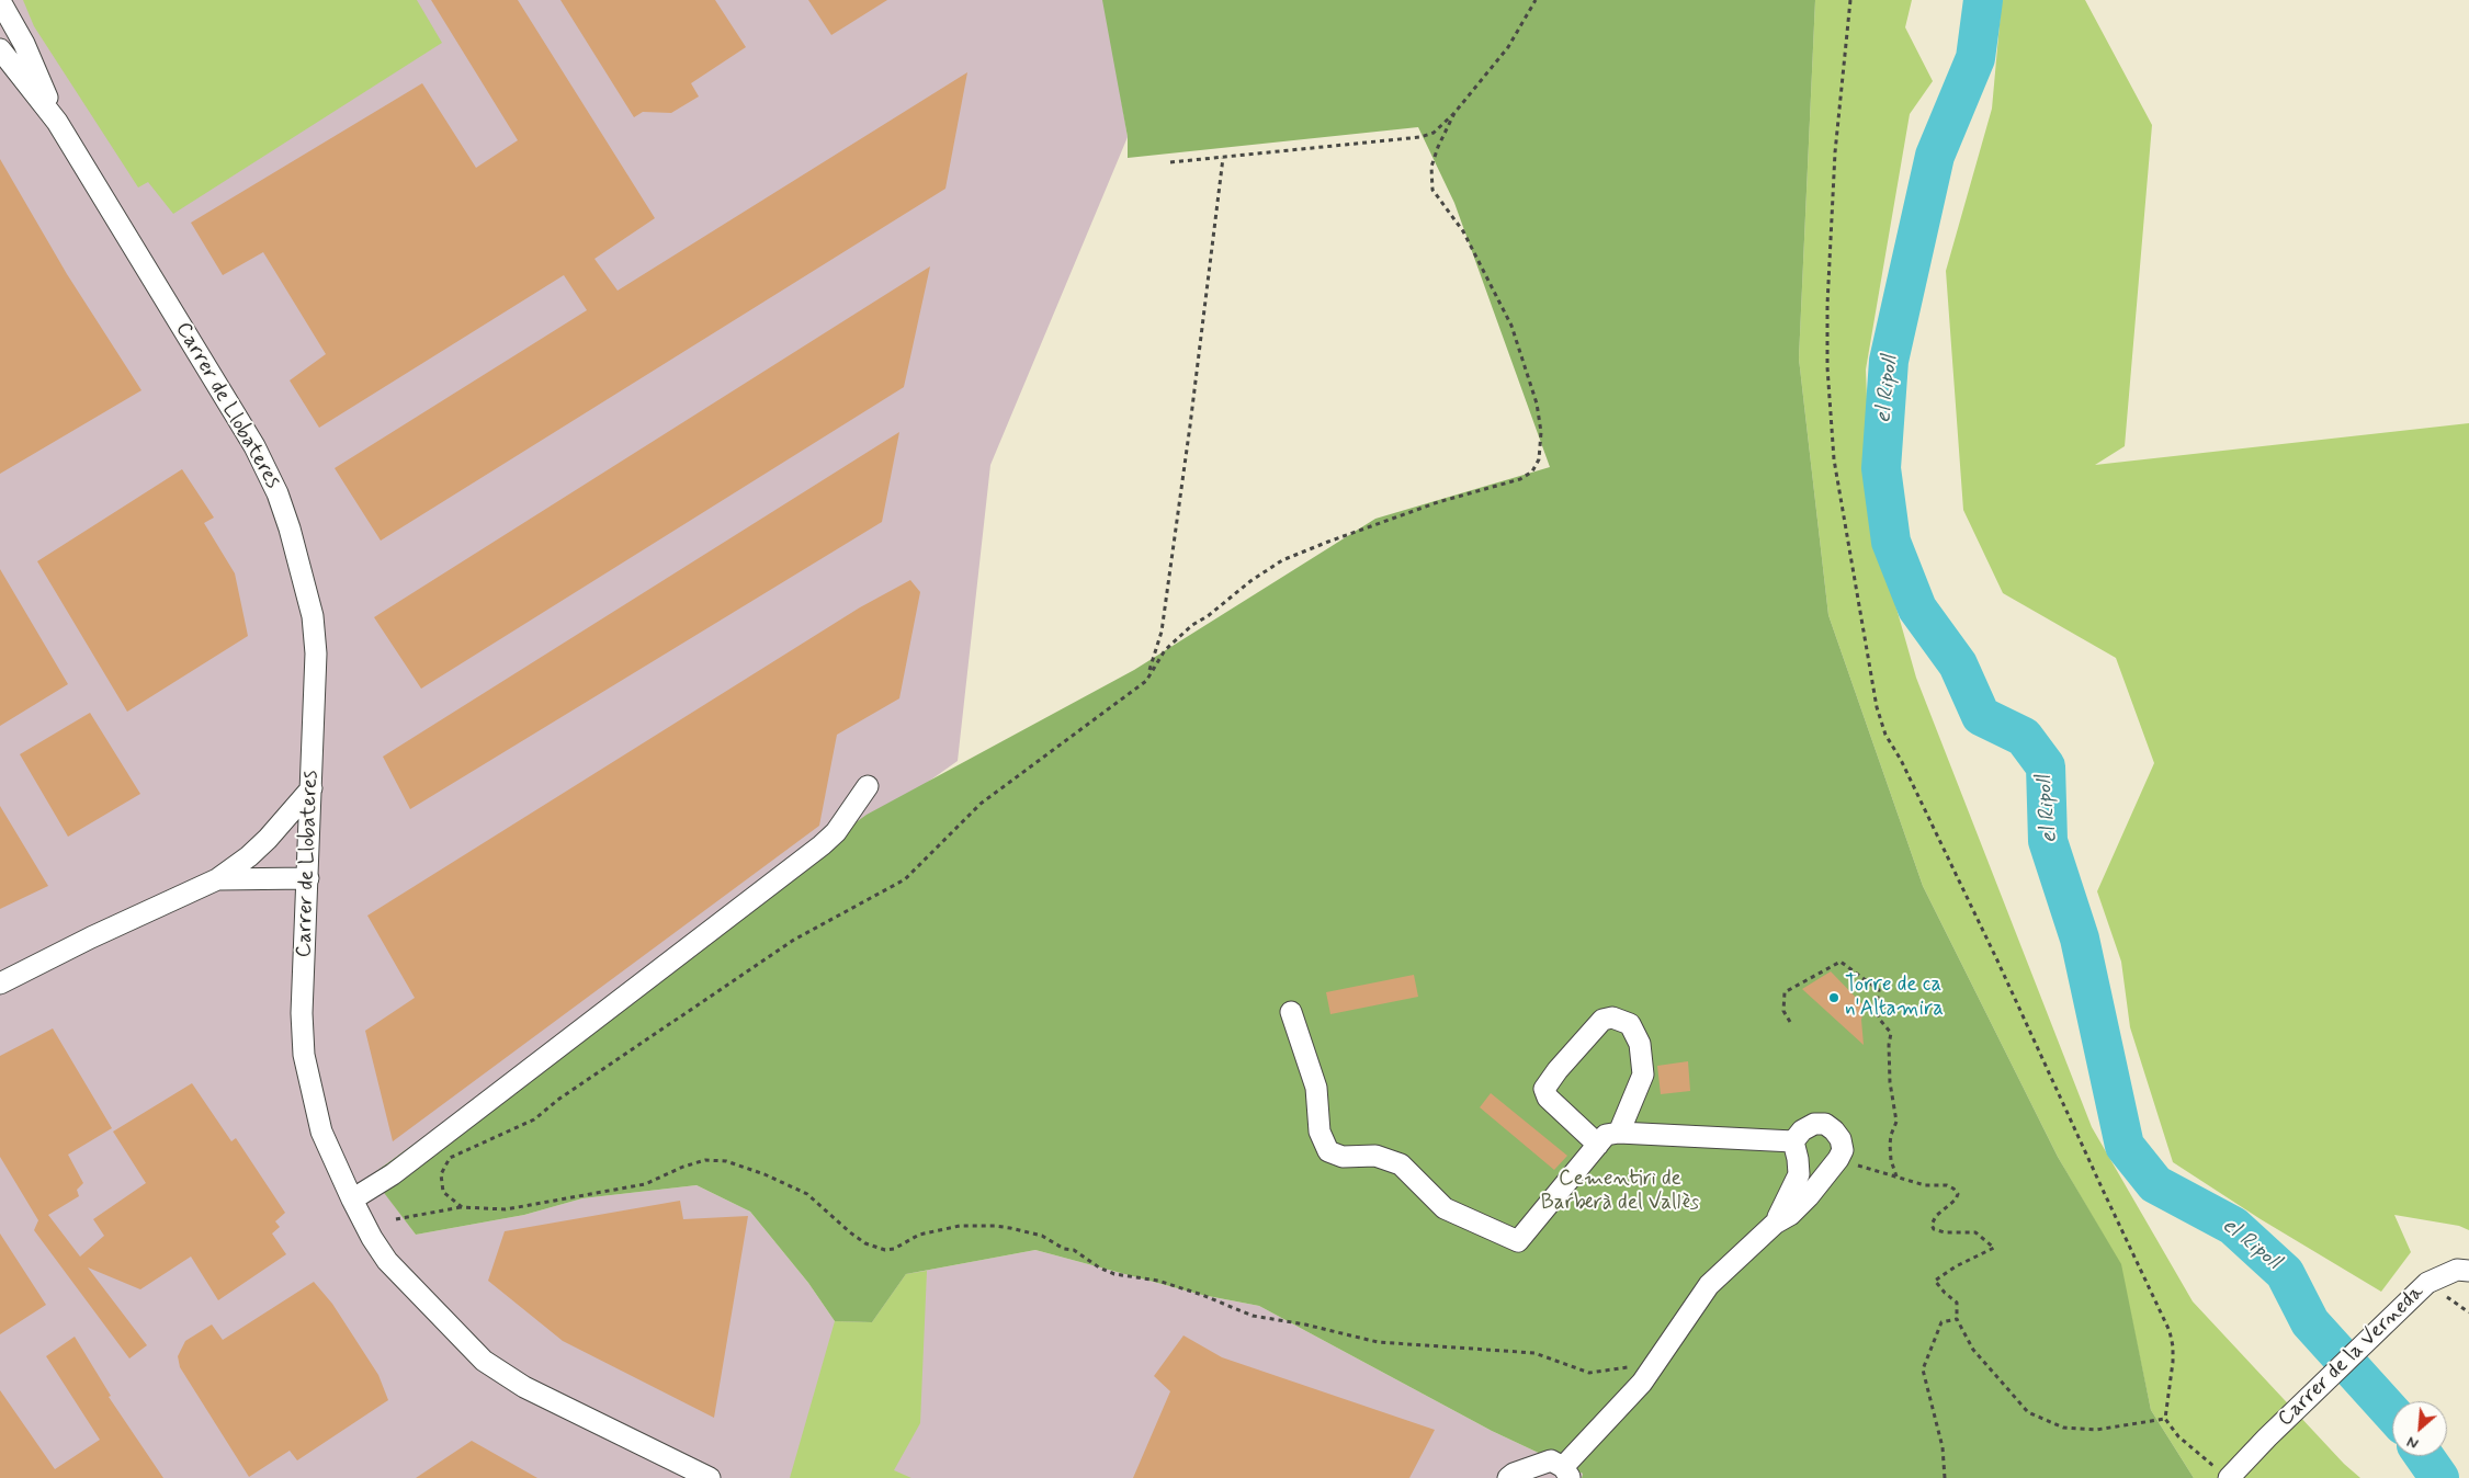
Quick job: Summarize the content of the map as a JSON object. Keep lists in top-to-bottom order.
{
  "streets": {
    "street": ["Carrer de Llobateres", "Carrer de la Verneda"]
  },
  "water": ["el Ripoll"],
  "parks": ["Cementiri de Barberà del Vallès"],
  "places": ["Torre de ca n'Altamira"],
  "north": "bottom left"
}
